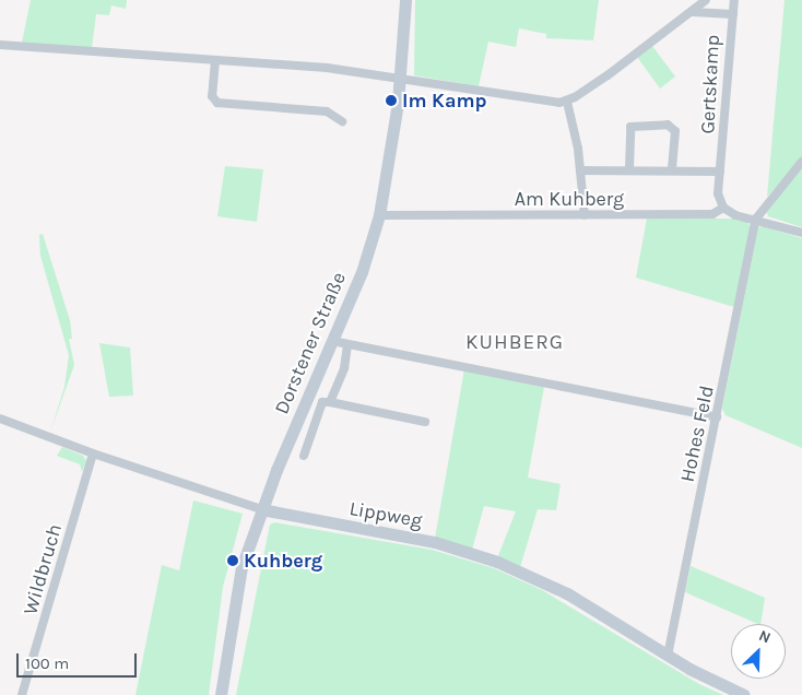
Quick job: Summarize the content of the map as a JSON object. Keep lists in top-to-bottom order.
{
  "streets": {
    "main road": ["Dorstener Straße", "Lippweg"],
    "street": [
      "Gertskamp",
      "Am Kuhberg",
      "Hohes Feld",
      "Wildbruch"
    ]
  },
  "crossings": [
    ["Gertskamp", "Am Kuhberg"],
    ["Am Kuhberg", "Dorstener Straße"],
    ["Dorstener Straße", "Lippweg"],
    ["Hohes Feld", "Lippweg"],
    ["Lippweg", "Wildbruch"]
  ],
  "districts": ["KUHBERG"],
  "places": ["Im Kamp", "Kuhberg"],
  "scale_bar": "100 m",
  "north": "top right"
}
